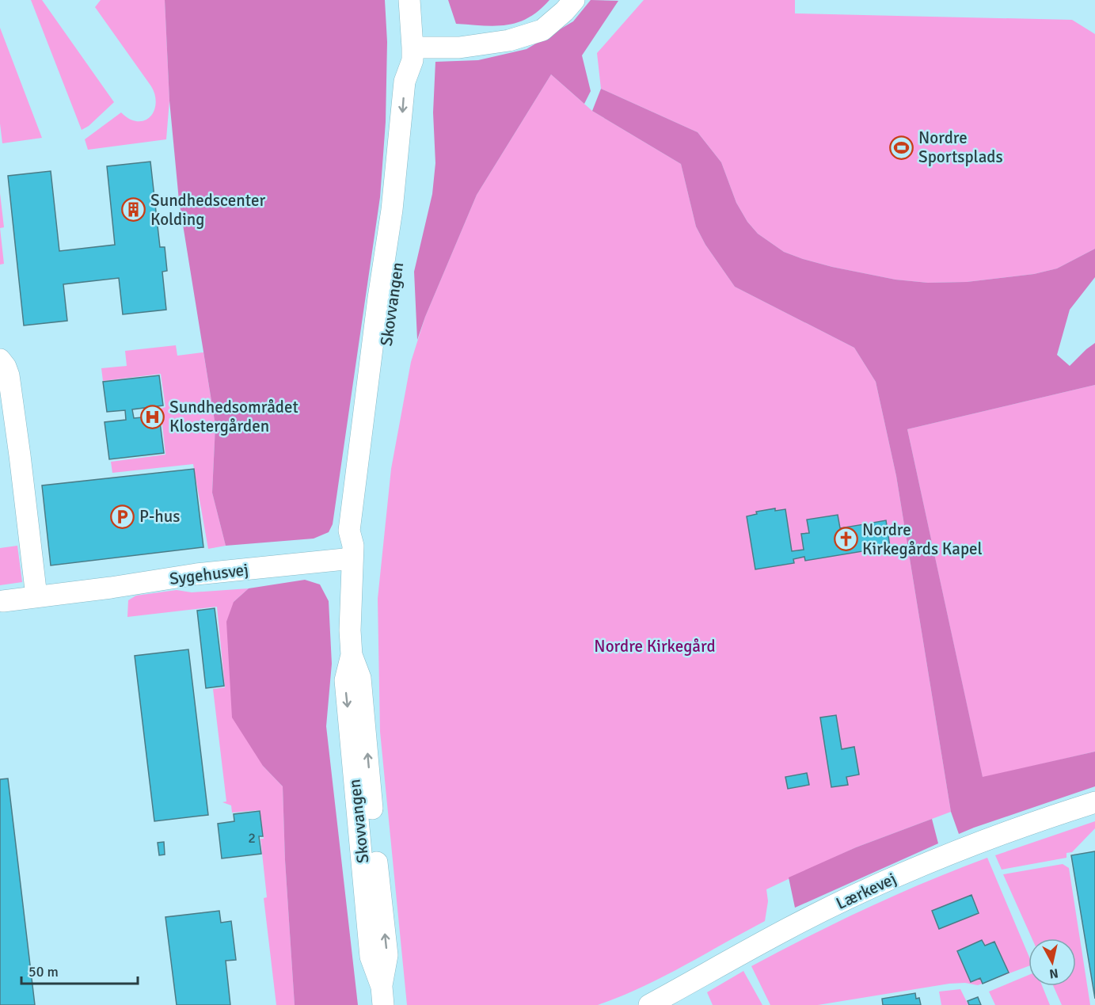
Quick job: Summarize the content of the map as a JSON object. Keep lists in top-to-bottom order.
{
  "streets": {
    "street": ["Skovvangen", "Sygehusvej", "Lærkevej"]
  },
  "crossings": [
    ["Skovvangen", "Sygehusvej"]
  ],
  "parks": ["Nordre Kirkegård"],
  "places": {
    "sports": ["Nordre Sportsplads"],
    "building": ["Sundhedscenter Kolding"],
    "hospital": ["Sundhedsområdet Klostergården"],
    "parking": ["P-hus"],
    "church": ["Nordre Kirkegårds Kapel"]
  },
  "house_numbers": ["2"],
  "scale_bar": "50 m",
  "north": "bottom"
}
